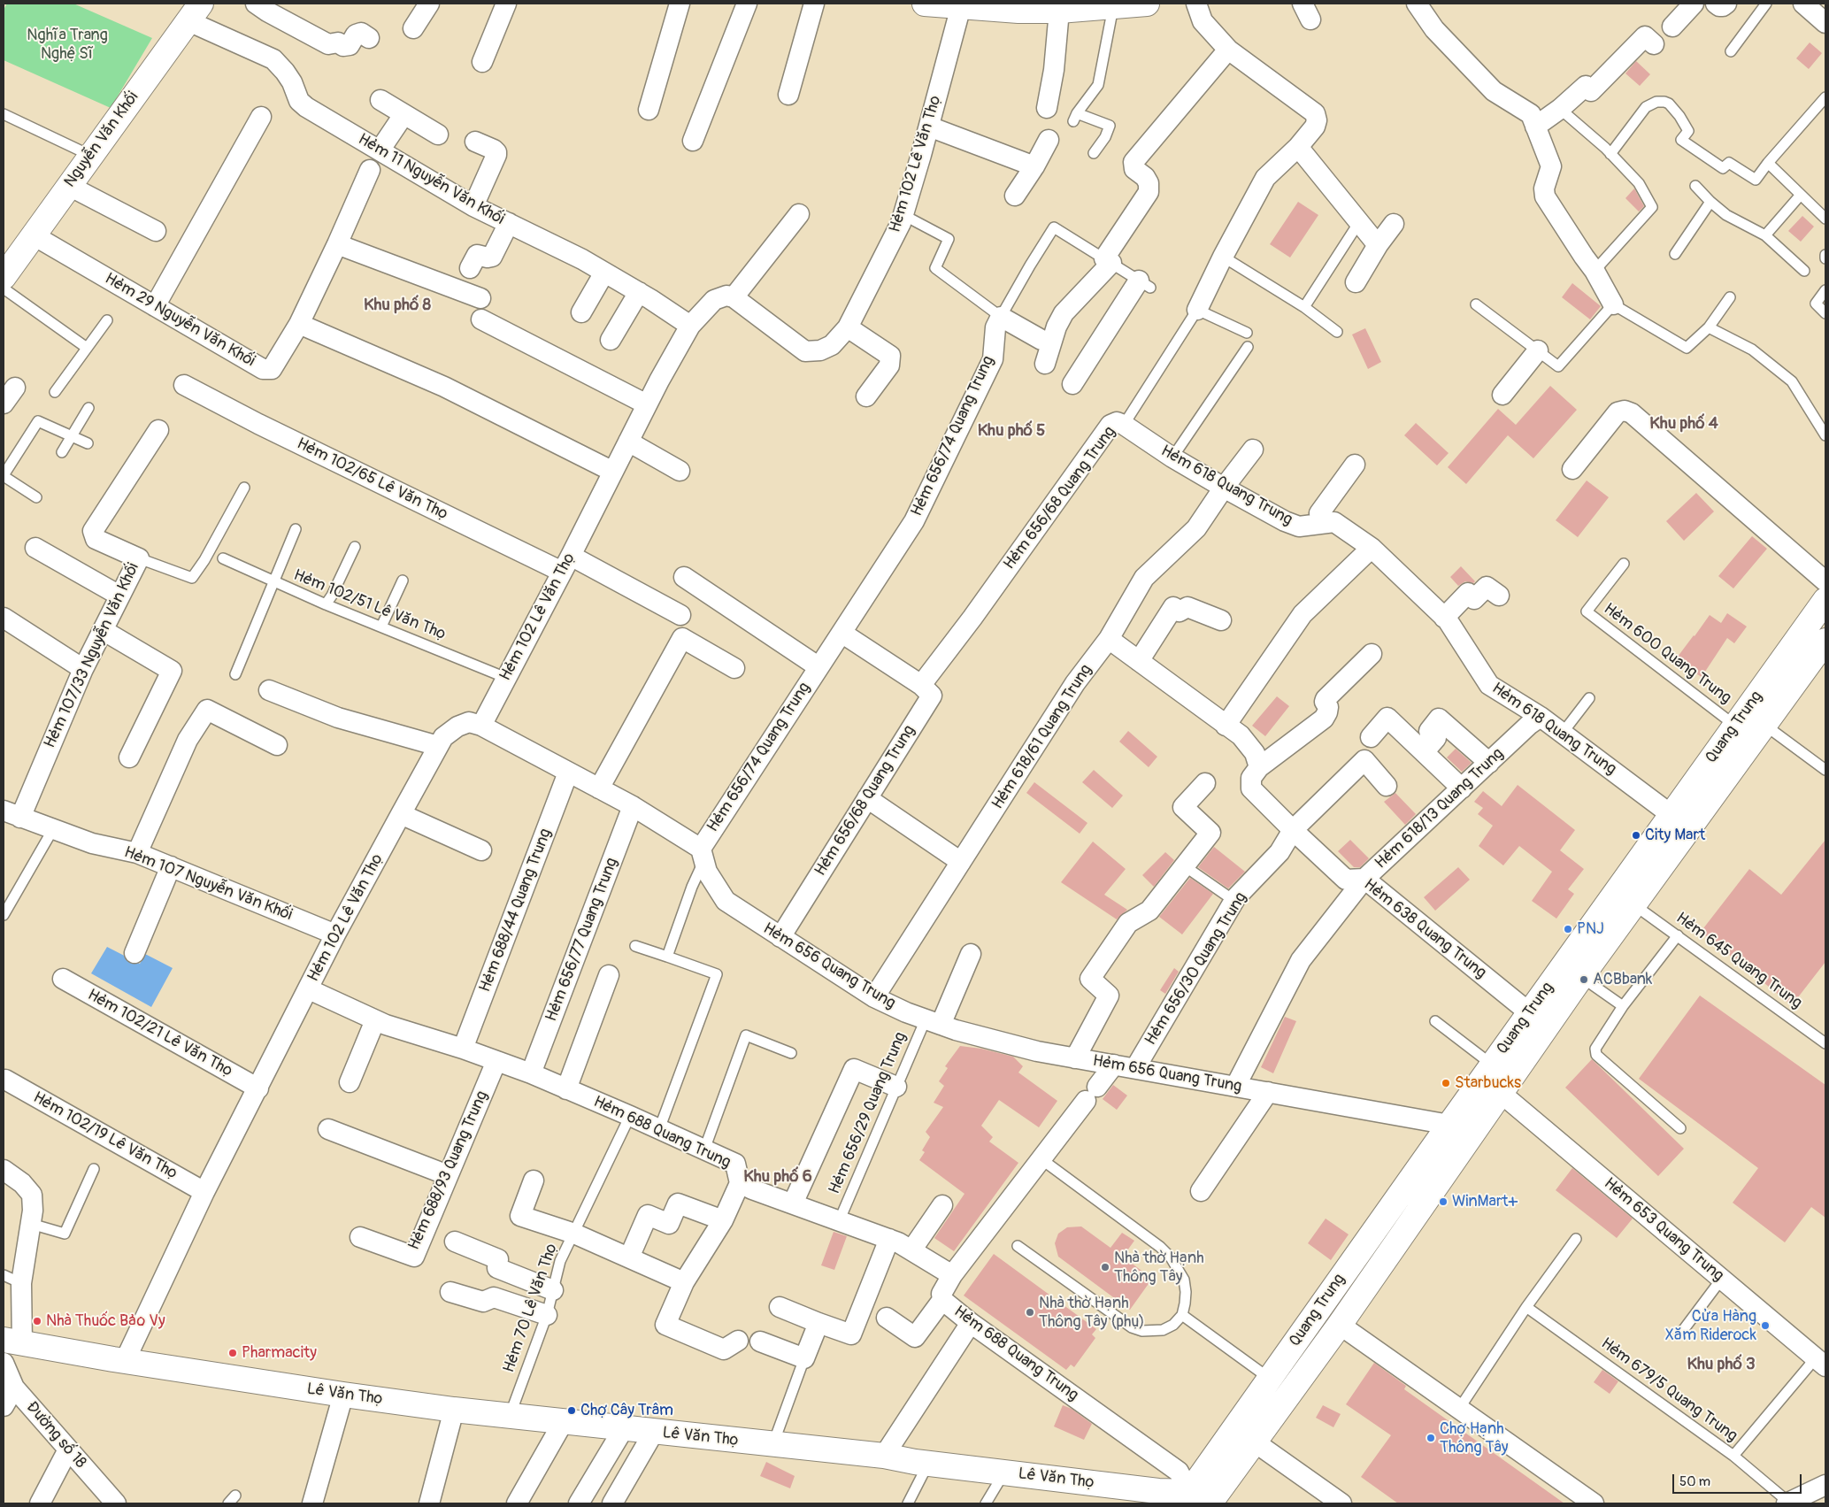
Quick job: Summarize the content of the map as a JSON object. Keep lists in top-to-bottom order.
{
  "streets": {
    "main road": ["Nguyễn Văn Khối", "Quang Trung", "Lê Văn Thọ"],
    "street": [
      "Hẻm 102 Lê Văn Thọ",
      "Hẻm 11 Nguyễn Văn Khối",
      "Hẻm 29 Nguyễn Văn Khối",
      "Hẻm 656/74 Quang Trung",
      "Hẻm 102/65 Lê Văn Thọ",
      "Hẻm 618 Quang Trung",
      "Hẻm 656/68 Quang Trung",
      "Hẻm 107/33 Nguyễn Văn Khối",
      "Hẻm 618/61 Quang Trung",
      "Hẻm 618/13 Quang Trung",
      "Hẻm 107 Nguyễn Văn Khối",
      "Hẻm 688/44 Quang Trung",
      "Hẻm 638 Quang Trung",
      "Hẻm 656/77 Quang Trung",
      "Hẻm 656 Quang Trung",
      "Hẻm 656/30 Quang Trung",
      "Hẻm 102/21 Lê Văn Thọ",
      "Hẻm 688 Quang Trung",
      "Hẻm 102/19 Lê Văn Thọ",
      "Hẻm 688/93 Quang Trung",
      "Hẻm 653 Quang Trung",
      "Đường số 18"
    ],
    "lane": [
      "Hẻm 102/51 Lê Văn Thọ",
      "Hẻm 600 Quang Trung",
      "Hẻm 645 Quang Trung",
      "Hẻm 656/29 Quang Trung",
      "Hẻm 70 Lê Văn Thọ",
      "Hẻm 679/5 Quang Trung"
    ]
  },
  "crossings": [
    ["Nguyễn Văn Khối", "Hẻm 11 Nguyễn Văn Khối"],
    ["Nguyễn Văn Khối", "Hẻm 29 Nguyễn Văn Khối"],
    ["Hẻm 102 Lê Văn Thọ", "Hẻm 11 Nguyễn Văn Khối"],
    ["Hẻm 102 Lê Văn Thọ", "Hẻm 102/65 Lê Văn Thọ"],
    ["Hẻm 102 Lê Văn Thọ", "Hẻm 102/51 Lê Văn Thọ"],
    ["Hẻm 102 Lê Văn Thọ", "Hẻm 107 Nguyễn Văn Khối"],
    ["Hẻm 102 Lê Văn Thọ", "Hẻm 102/21 Lê Văn Thọ"],
    ["Hẻm 102 Lê Văn Thọ", "Hẻm 688 Quang Trung"],
    ["Hẻm 102 Lê Văn Thọ", "Hẻm 102/19 Lê Văn Thọ"],
    ["Hẻm 102 Lê Văn Thọ", "Lê Văn Thọ"],
    ["Hẻm 656/74 Quang Trung", "Hẻm 656 Quang Trung"],
    ["Hẻm 618 Quang Trung", "Hẻm 656/68 Quang Trung"],
    ["Hẻm 618 Quang Trung", "Quang Trung"],
    ["Hẻm 618 Quang Trung", "Hẻm 618/61 Quang Trung"],
    ["Hẻm 618 Quang Trung", "Hẻm 618/13 Quang Trung"],
    ["Hẻm 656/68 Quang Trung", "Hẻm 656 Quang Trung"],
    ["Hẻm 600 Quang Trung", "Quang Trung"],
    ["Hẻm 107/33 Nguyễn Văn Khối", "Hẻm 107 Nguyễn Văn Khối"],
    ["Quang Trung", "Hẻm 638 Quang Trung"],
    ["Quang Trung", "Hẻm 645 Quang Trung"],
    ["Quang Trung", "Hẻm 656 Quang Trung"],
    ["Quang Trung", "Hẻm 688 Quang Trung"],
    ["Quang Trung", "Hẻm 653 Quang Trung"],
    ["Quang Trung", "Lê Văn Thọ"],
    ["Hẻm 618/61 Quang Trung", "Hẻm 656 Quang Trung"],
    ["Hẻm 618/13 Quang Trung", "Hẻm 638 Quang Trung"],
    ["Hẻm 618/13 Quang Trung", "Hẻm 656 Quang Trung"],
    ["Hẻm 688/44 Quang Trung", "Hẻm 688 Quang Trung"],
    ["Hẻm 638 Quang Trung", "Hẻm 656/30 Quang Trung"],
    ["Hẻm 656/77 Quang Trung", "Hẻm 688 Quang Trung"],
    ["Hẻm 656 Quang Trung", "Hẻm 656/30 Quang Trung"],
    ["Hẻm 656 Quang Trung", "Hẻm 656/29 Quang Trung"],
    ["Hẻm 656/29 Quang Trung", "Hẻm 688 Quang Trung"],
    ["Hẻm 688 Quang Trung", "Hẻm 688/93 Quang Trung"],
    ["Hẻm 688 Quang Trung", "Hẻm 70 Lê Văn Thọ"],
    ["Hẻm 688 Quang Trung", "Lê Văn Thọ"],
    ["Hẻm 70 Lê Văn Thọ", "Lê Văn Thọ"]
  ],
  "districts": [
    "Khu phố 8",
    "Khu phố 4",
    "Khu phố 5",
    "Khu phố 6",
    "Khu phố 3"
  ],
  "parks": ["Nghĩa Trang Nghệ Sĩ"],
  "places": [
    "City Mart",
    "PNJ",
    "ACBbank",
    "Starbucks",
    "WinMart+",
    "Nhà thờ Hạnh Thông Tây",
    "Nhà thờ Hạnh Thông Tây (phụ)",
    "Nhà Thuốc Bảo Vy",
    "Cửa Hàng Xăm Riderock",
    "Pharmacity",
    "Chợ Cây Trâm",
    "Chợ Hạnh Thông Tây"
  ],
  "scale_bar": "50 m"
}
